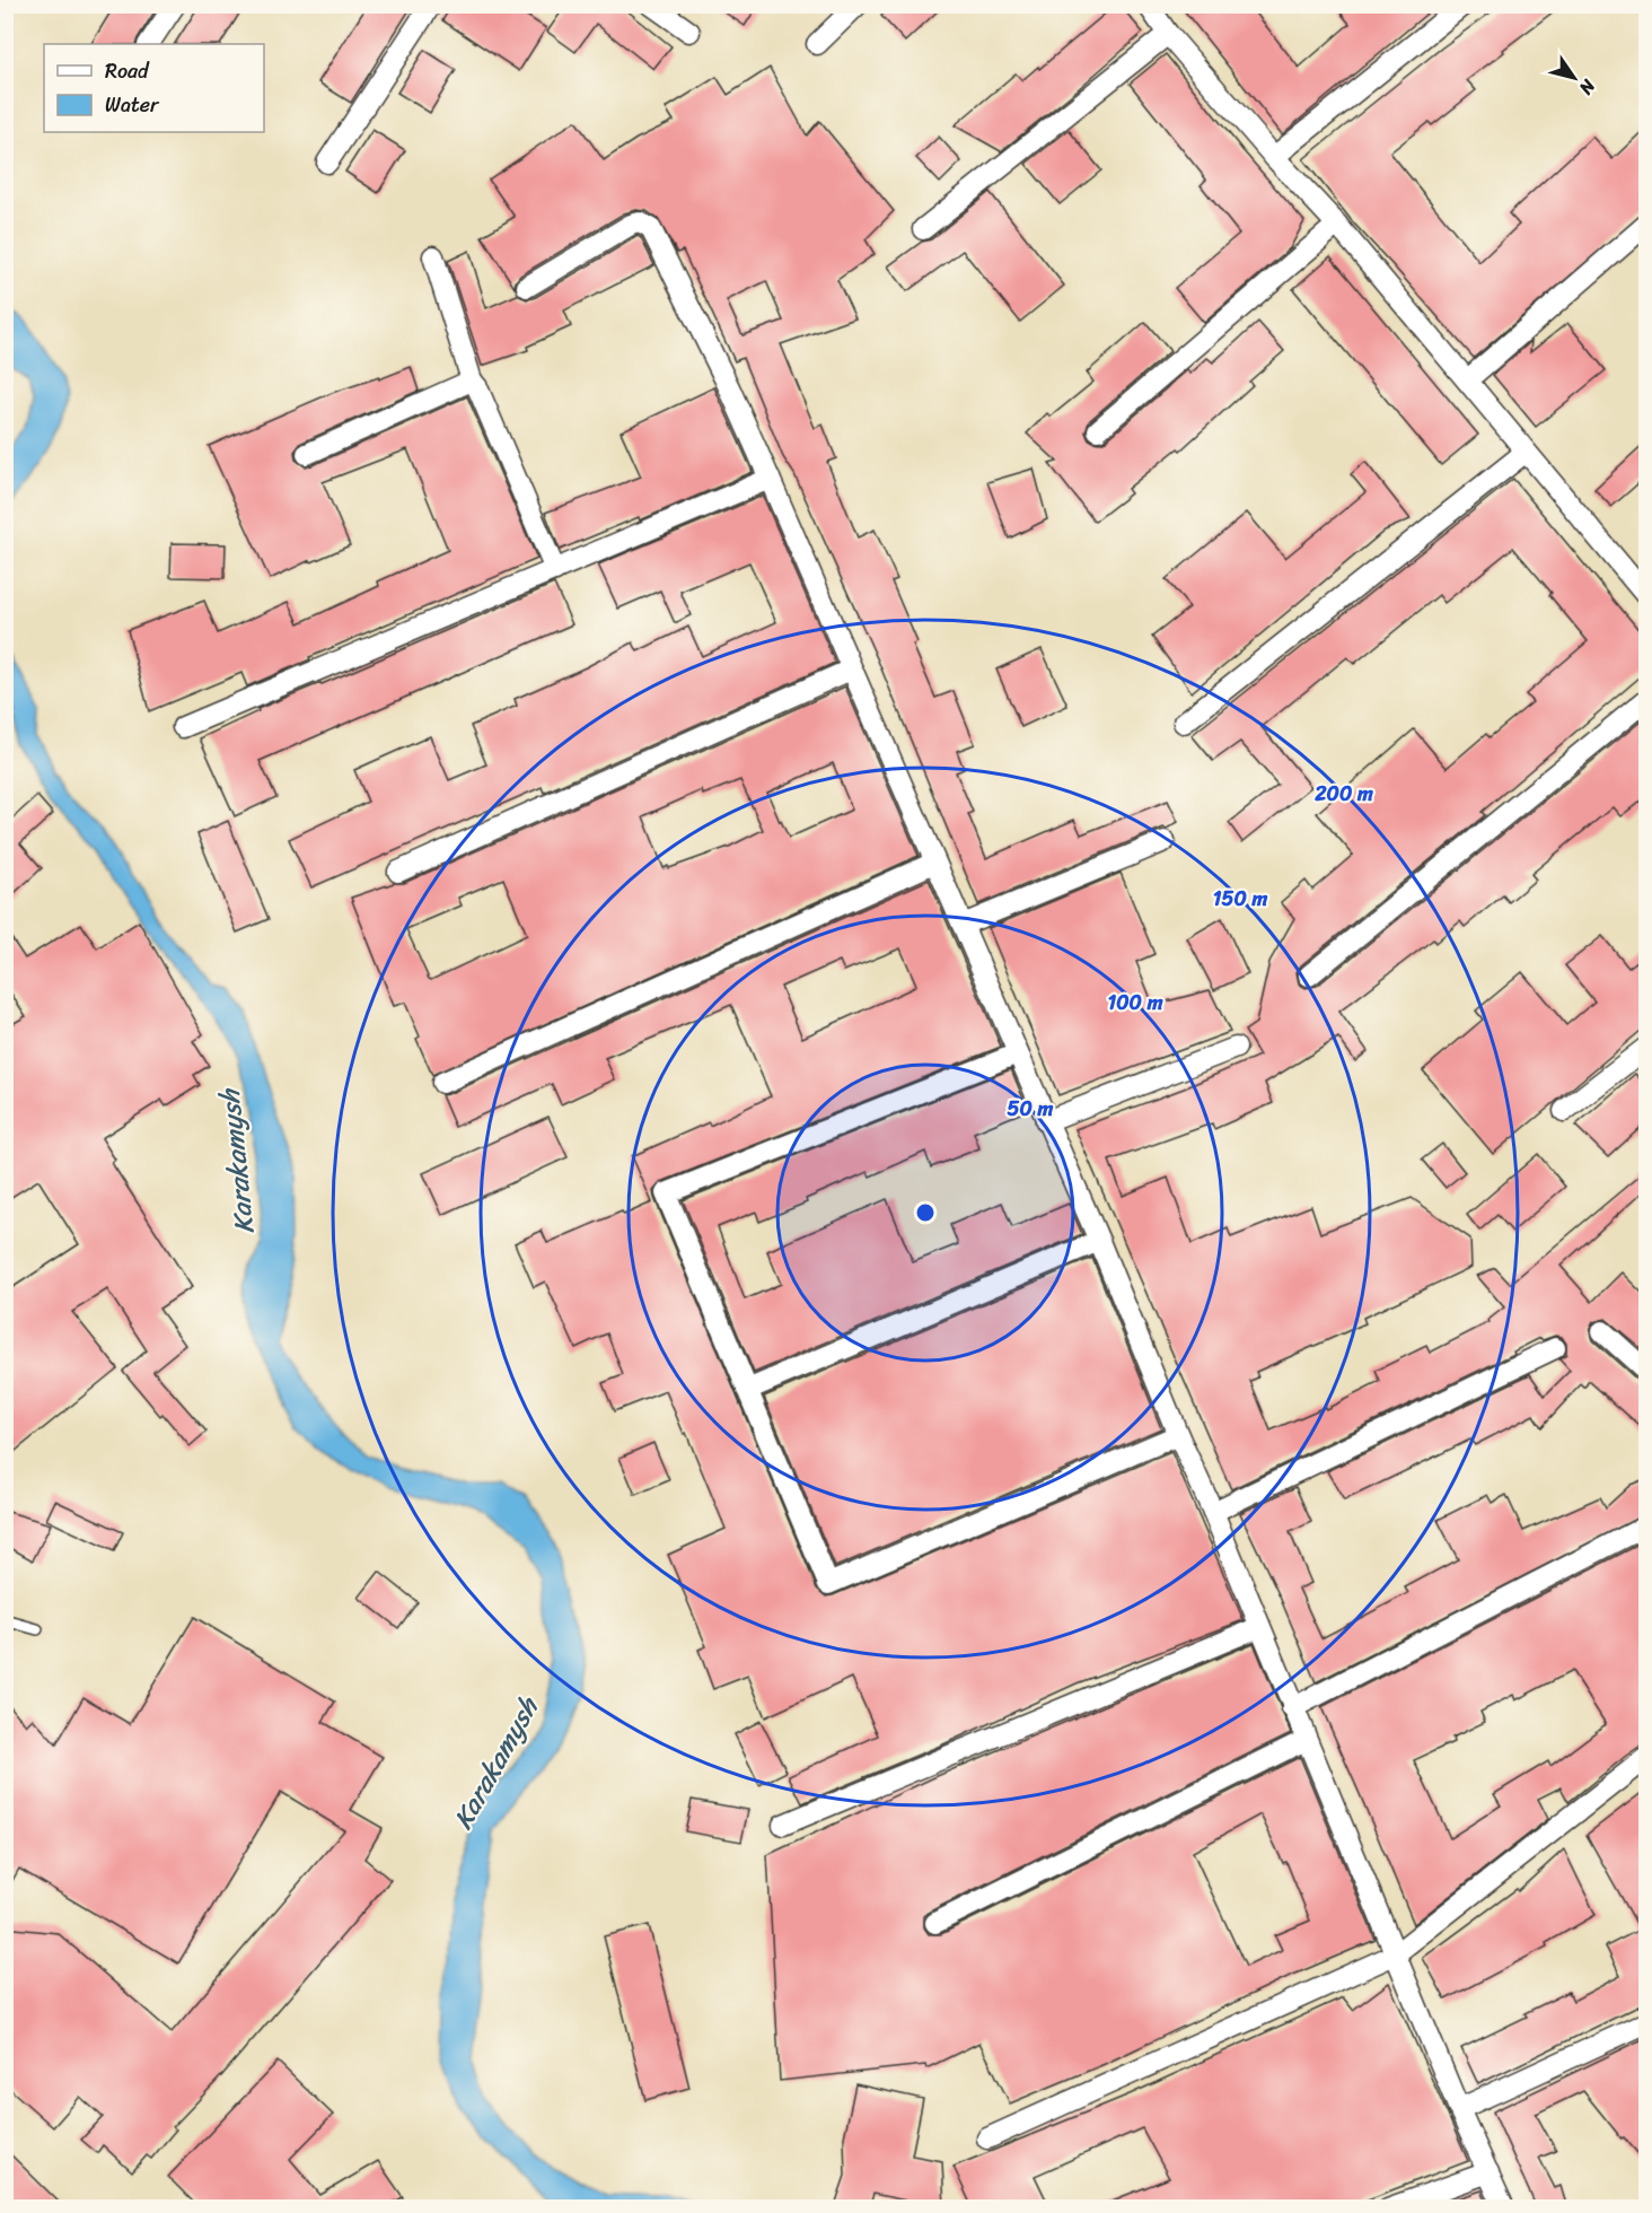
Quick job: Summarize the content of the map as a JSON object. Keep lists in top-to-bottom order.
{
  "water": ["Karakamysh"],
  "legend": ["Road", "Water"],
  "north": "bottom right",
  "rings": [
    "200 m",
    "150 m",
    "100 m",
    "50 m"
  ]
}
